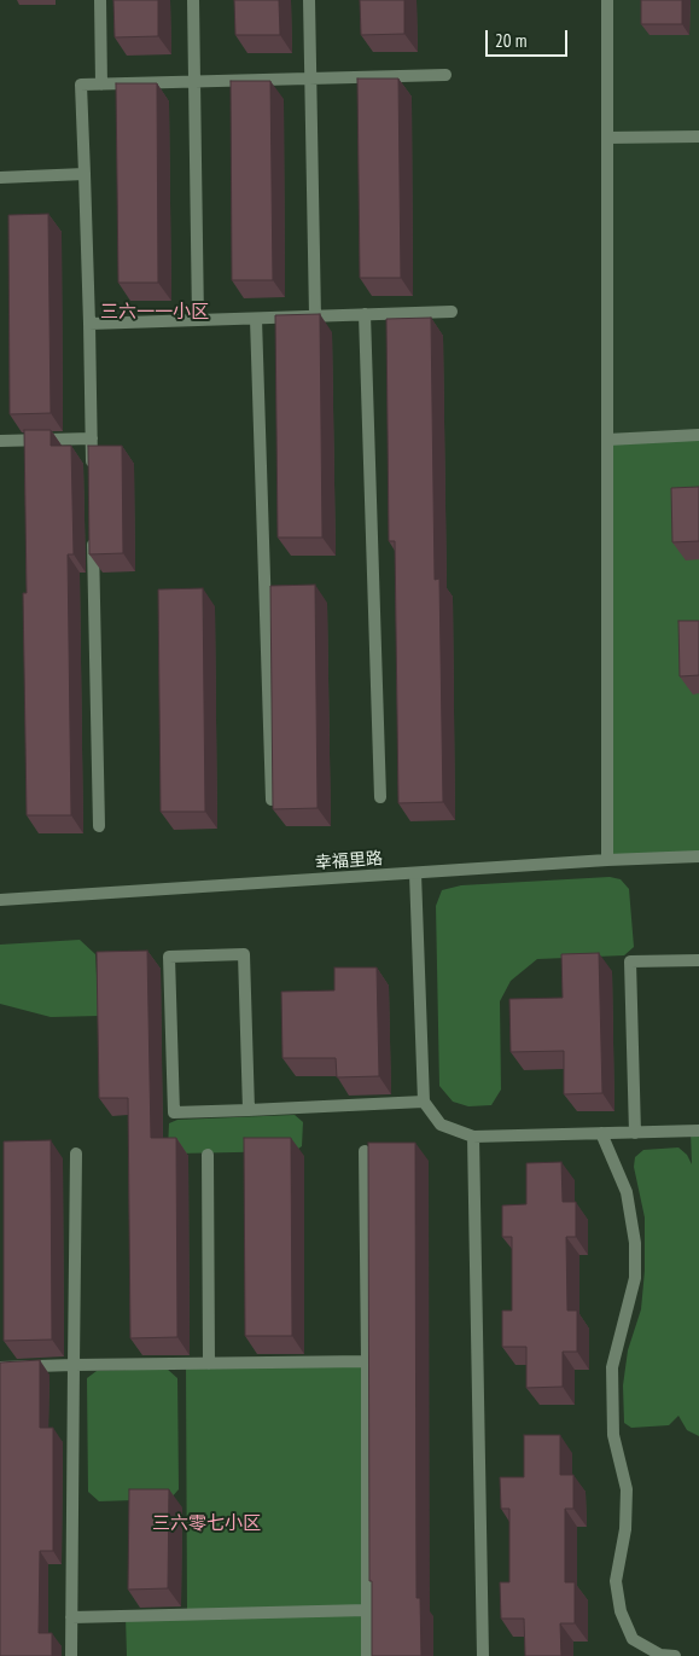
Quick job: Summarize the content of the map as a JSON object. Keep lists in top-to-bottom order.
{
  "streets": {
    "street": ["幸福里路"]
  },
  "districts": ["三六一一小区", "三六零七小区"],
  "scale_bar": "20 m"
}
